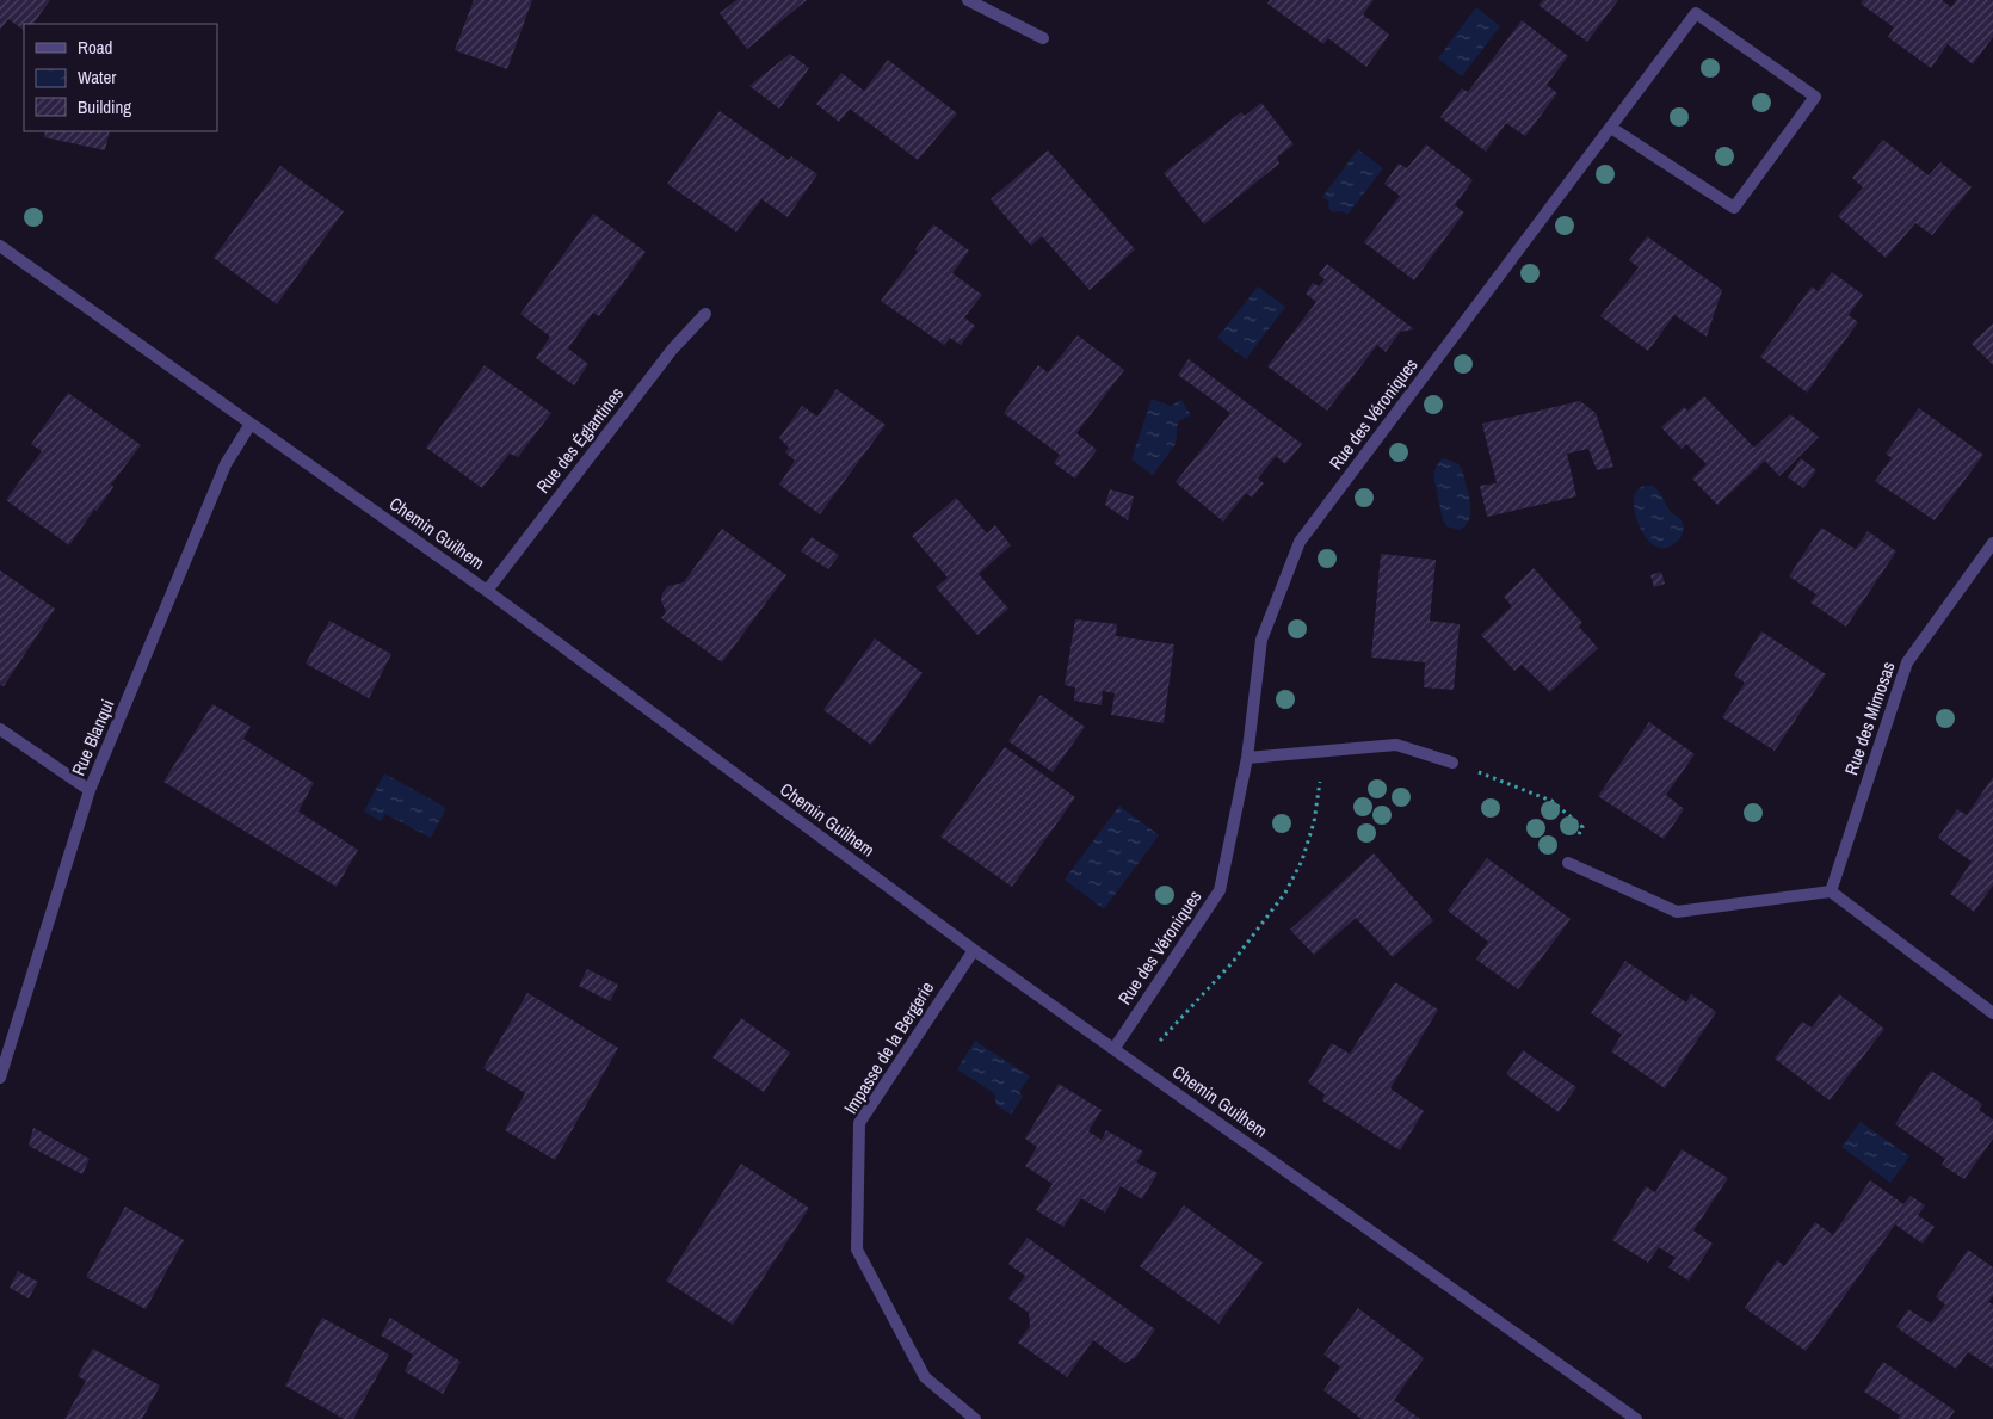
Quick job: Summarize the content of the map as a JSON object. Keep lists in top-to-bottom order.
{
  "streets": {
    "street": [
      "Rue des Véroniques",
      "Rue des Églantines",
      "Chemin Guilhem",
      "Rue des Mimosas",
      "Rue Blanqui",
      "Impasse de la Bergerie"
    ]
  },
  "crossings": [
    ["Rue des Véroniques", "Chemin Guilhem"],
    ["Rue des Églantines", "Chemin Guilhem"],
    ["Chemin Guilhem", "Rue Blanqui"],
    ["Chemin Guilhem", "Impasse de la Bergerie"]
  ],
  "legend": ["Road", "Water", "Building"]
}
